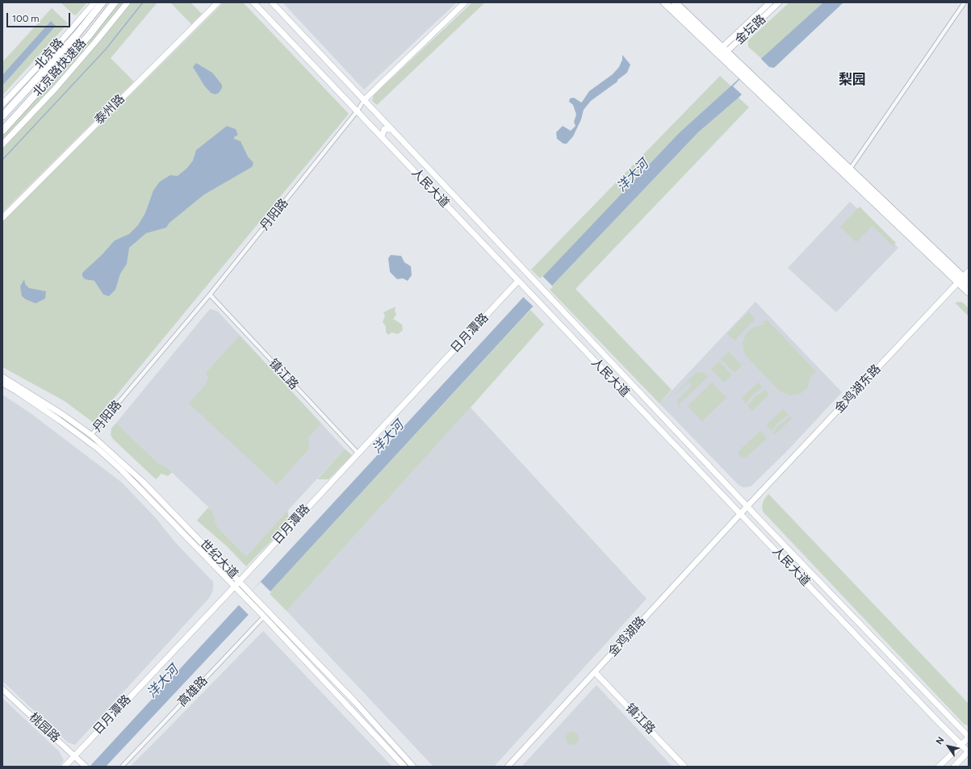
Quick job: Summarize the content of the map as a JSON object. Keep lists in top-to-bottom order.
{
  "streets": {
    "highway": ["北京路快速路"],
    "street": [
      "金坛路",
      "北京路",
      "泰州路",
      "人民大道",
      "丹阳路",
      "日月潭路",
      "镇江路",
      "金鸡湖东路",
      "世纪大道",
      "金鸡湖路",
      "高雄路",
      "桃园路"
    ]
  },
  "crossings": [
    ["人民大道", "丹阳路"],
    ["人民大道", "日月潭路"],
    ["人民大道", "金鸡湖东路"],
    ["人民大道", "金鸡湖路"],
    ["丹阳路", "镇江路"],
    ["丹阳路", "世纪大道"],
    ["日月潭路", "镇江路"],
    ["日月潭路", "世纪大道"],
    ["日月潭路", "桃园路"],
    ["镇江路", "金鸡湖路"],
    ["金鸡湖东路", "金鸡湖路"],
    ["世纪大道", "高雄路"]
  ],
  "districts": ["梨园"],
  "water": ["洋大河"],
  "scale_bar": "100 m",
  "north": "top left"
}
